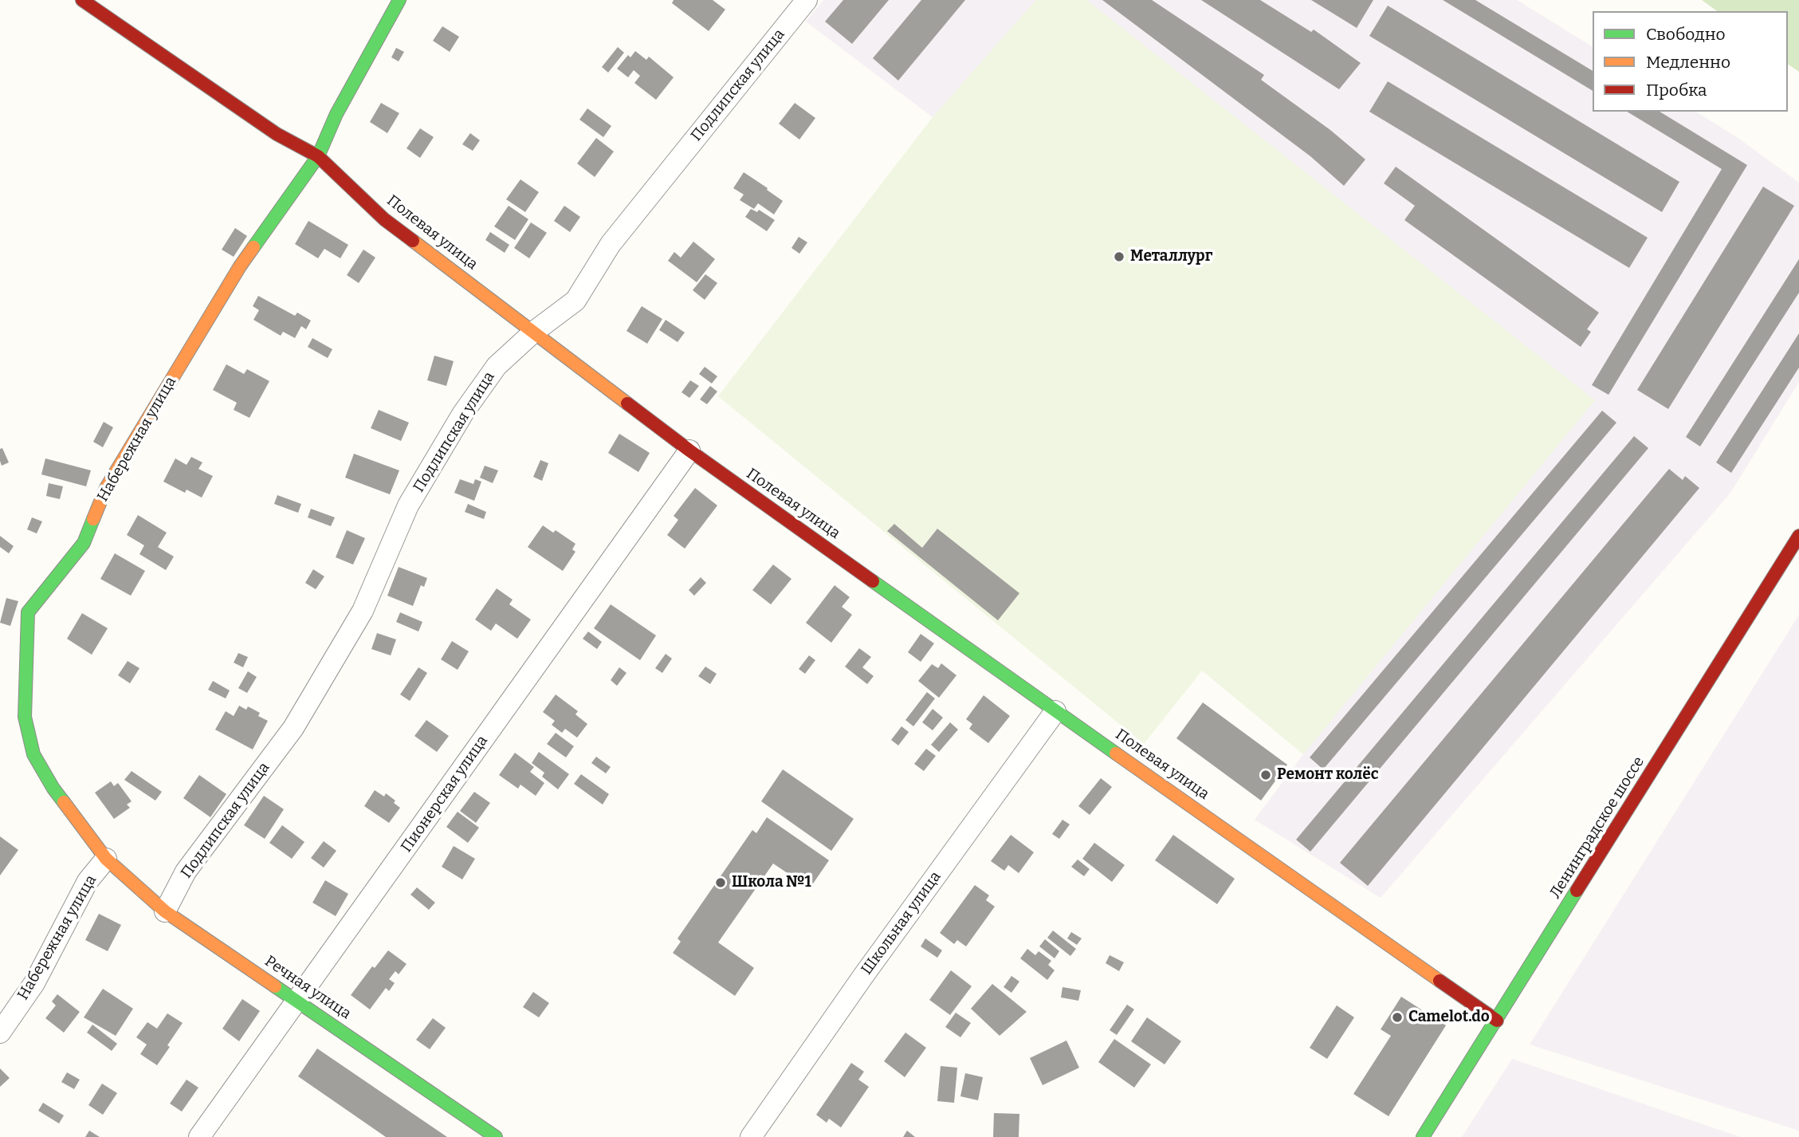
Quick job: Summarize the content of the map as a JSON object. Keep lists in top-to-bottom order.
{
  "streets": {
    "street": [
      "Подлипская улица",
      "Полевая улица",
      "Набережная улица",
      "Пионерская улица",
      "Ленинградское шоссе",
      "Школьная улица",
      "Речная улица"
    ]
  },
  "crossings": [
    ["Подлипская улица", "Полевая улица"],
    ["Подлипская улица", "Речная улица"],
    ["Полевая улица", "Набережная улица"],
    ["Полевая улица", "Пионерская улица"],
    ["Полевая улица", "Ленинградское шоссе"],
    ["Полевая улица", "Школьная улица"],
    ["Набережная улица", "Речная улица"],
    ["Пионерская улица", "Речная улица"]
  ],
  "places": [
    "Металлург",
    "Ремонт колёс",
    "Школа №1",
    "Camelot.do"
  ],
  "legend": ["Свободно", "Медленно", "Пробка"]
}
